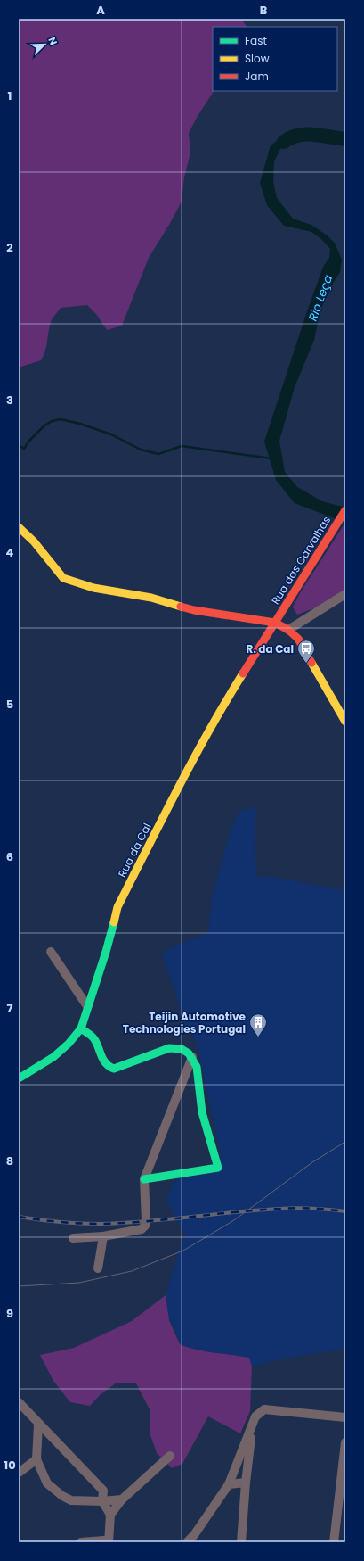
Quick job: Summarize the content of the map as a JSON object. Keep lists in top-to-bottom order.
{
  "streets": {
    "street": ["Rua das Carvalhas", "Rua da Cal"]
  },
  "crossings": [
    ["Rua das Carvalhas", "Rua da Cal"]
  ],
  "water": ["Rio Leça"],
  "places": {
    "bus stop": ["R. da Cal"],
    "building": ["Teijin Automotive Technologies Portugal"]
  },
  "legend": ["Fast", "Slow", "Jam"],
  "north": "top right",
  "grid": {
    "columns": ["A", "B"],
    "rows": [
      "1",
      "2",
      "3",
      "4",
      "5",
      "6",
      "7",
      "8",
      "9",
      "10"
    ]
  }
}
